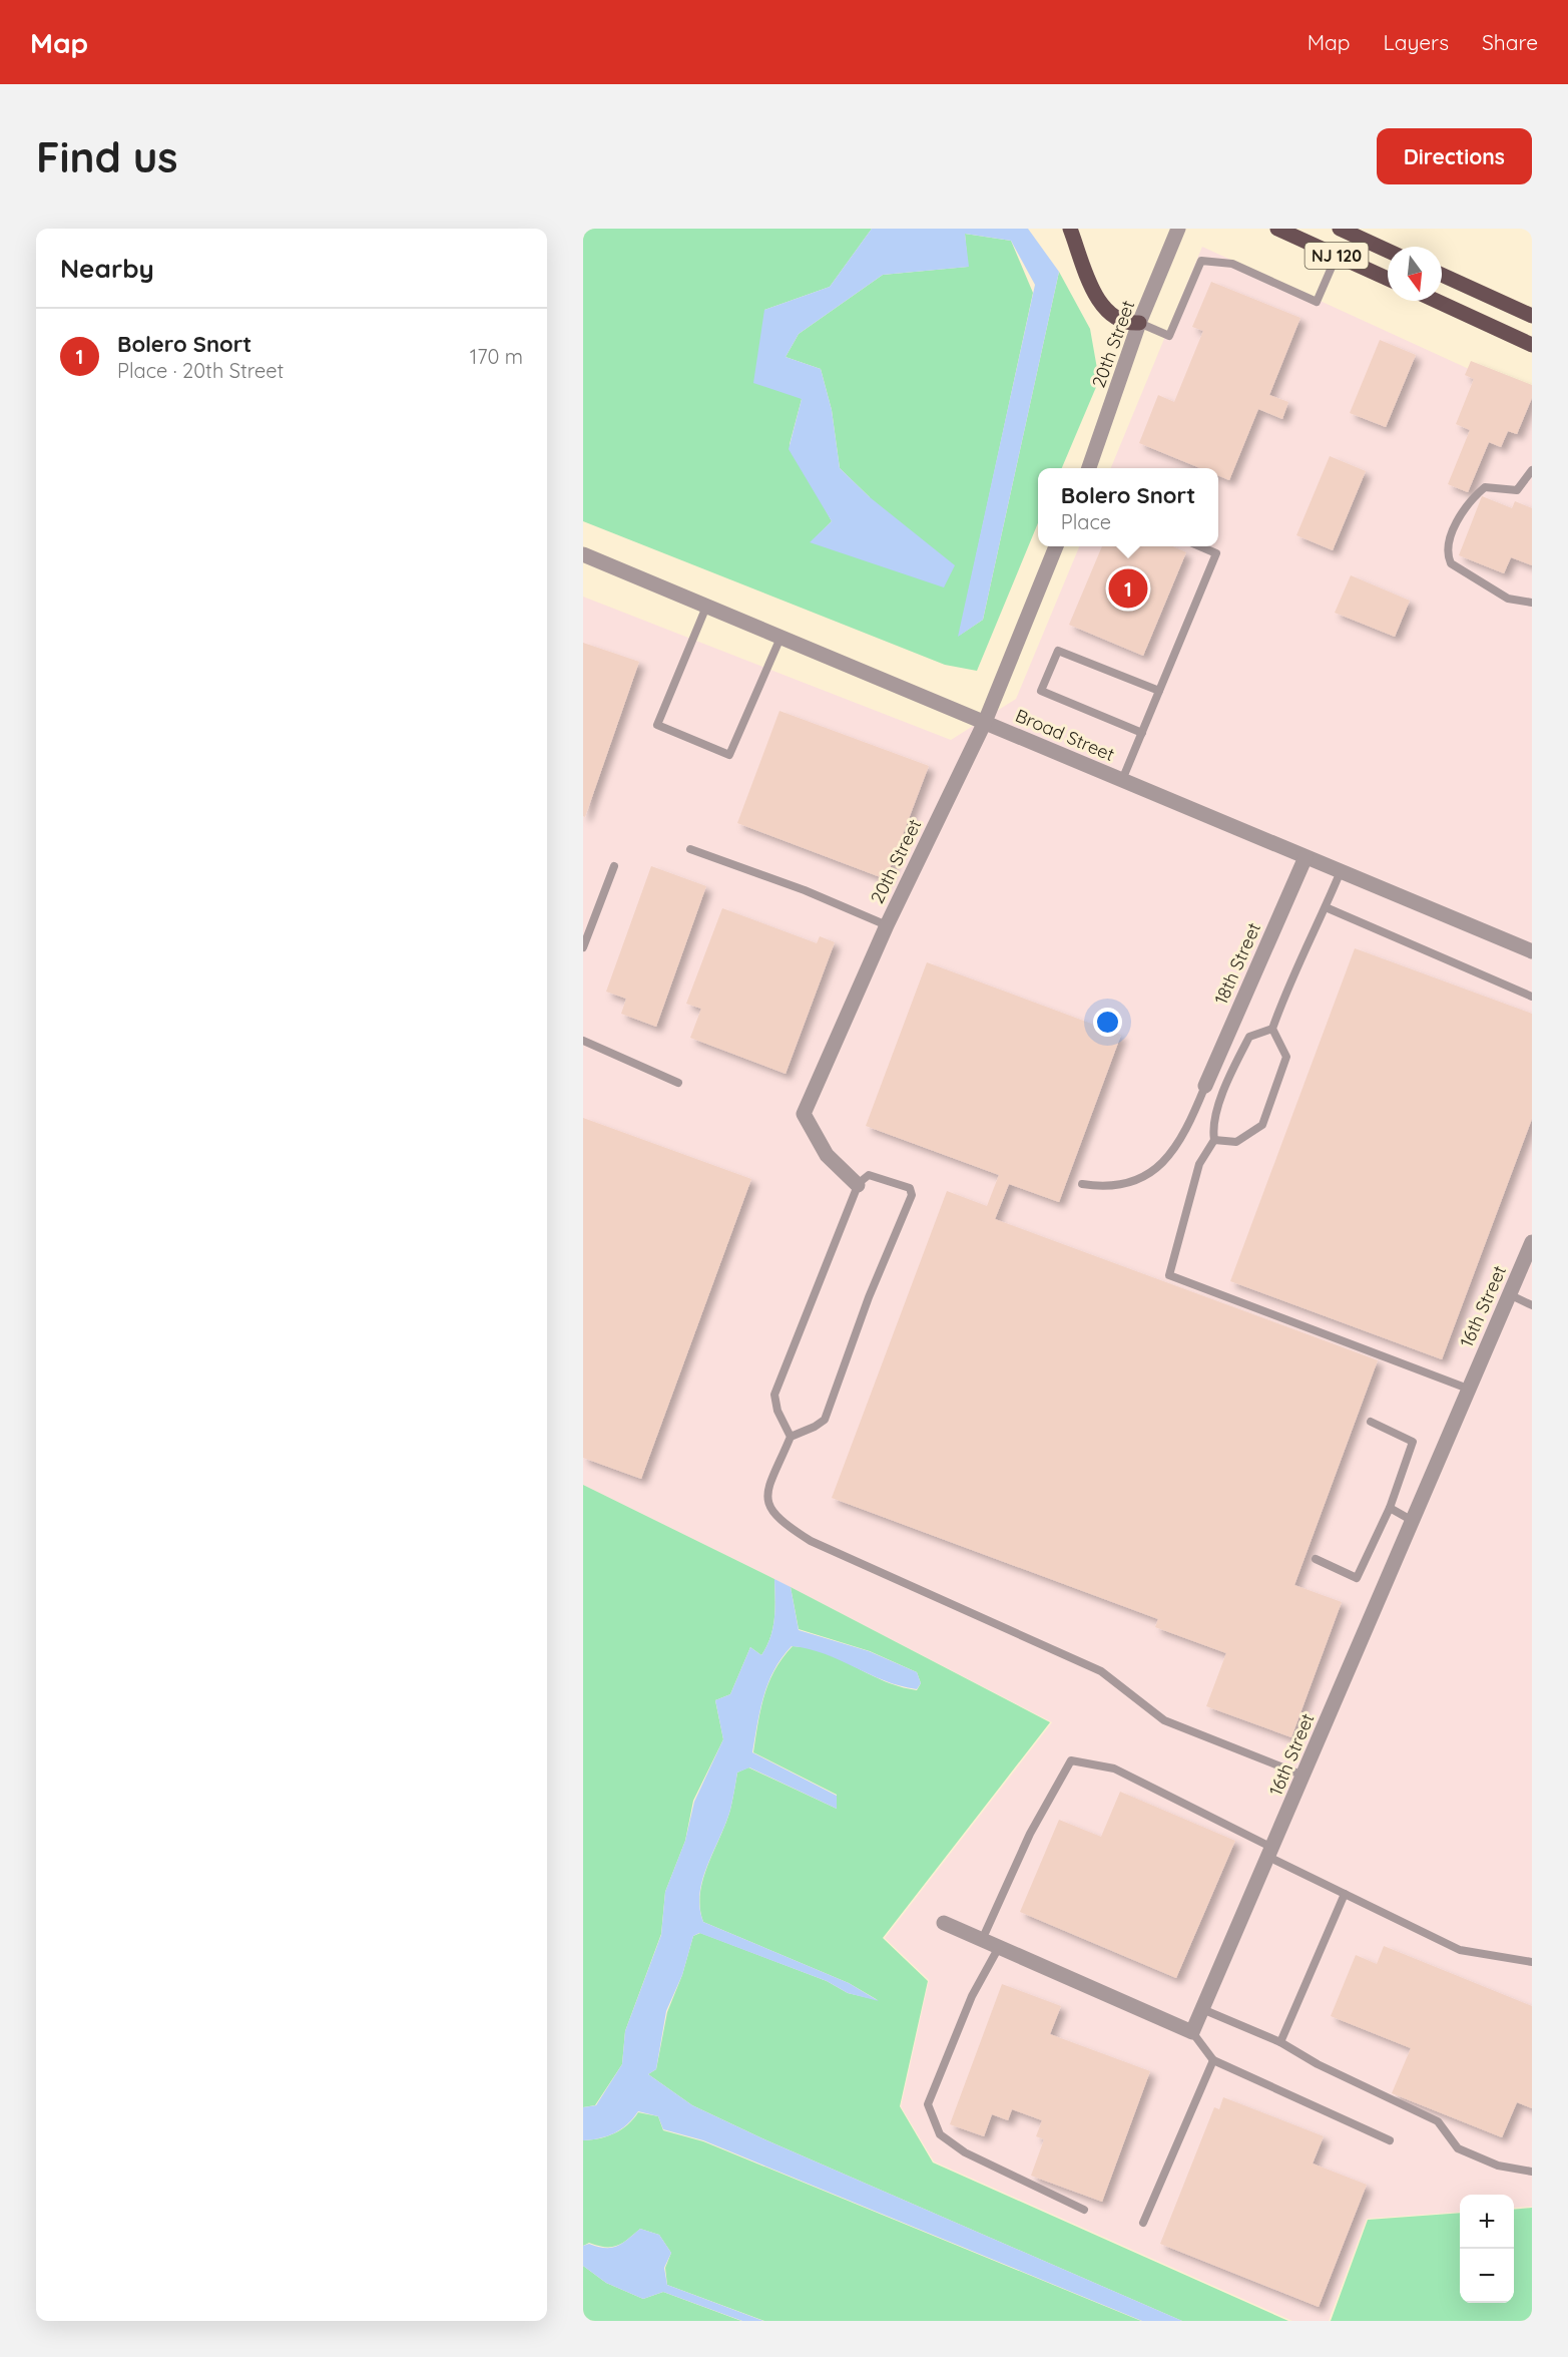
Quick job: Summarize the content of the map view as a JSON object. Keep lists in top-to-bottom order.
{
  "streets": {
    "main road": ["NJ 120"],
    "street": [
      "20th Street",
      "Broad Street",
      "18th Street",
      "16th Street"
    ]
  },
  "crossings": [
    ["20th Street", "Broad Street"],
    ["Broad Street", "18th Street"]
  ],
  "north": "bottom",
  "page": {
    "header": "Map",
    "nav": ["Map", "Layers", "Share"],
    "buttons": "Directions",
    "title": "Find us",
    "heading": "Nearby",
    "list": [
      {
        "mark": "1",
        "name": "Bolero Snort",
        "note": "Place · 20th Street",
        "value": "170 m"
      }
    ],
    "popup": ["Bolero Snort", "Place"],
    "pins": "1",
    "map_buttons": ["+", "−"]
  }
}
